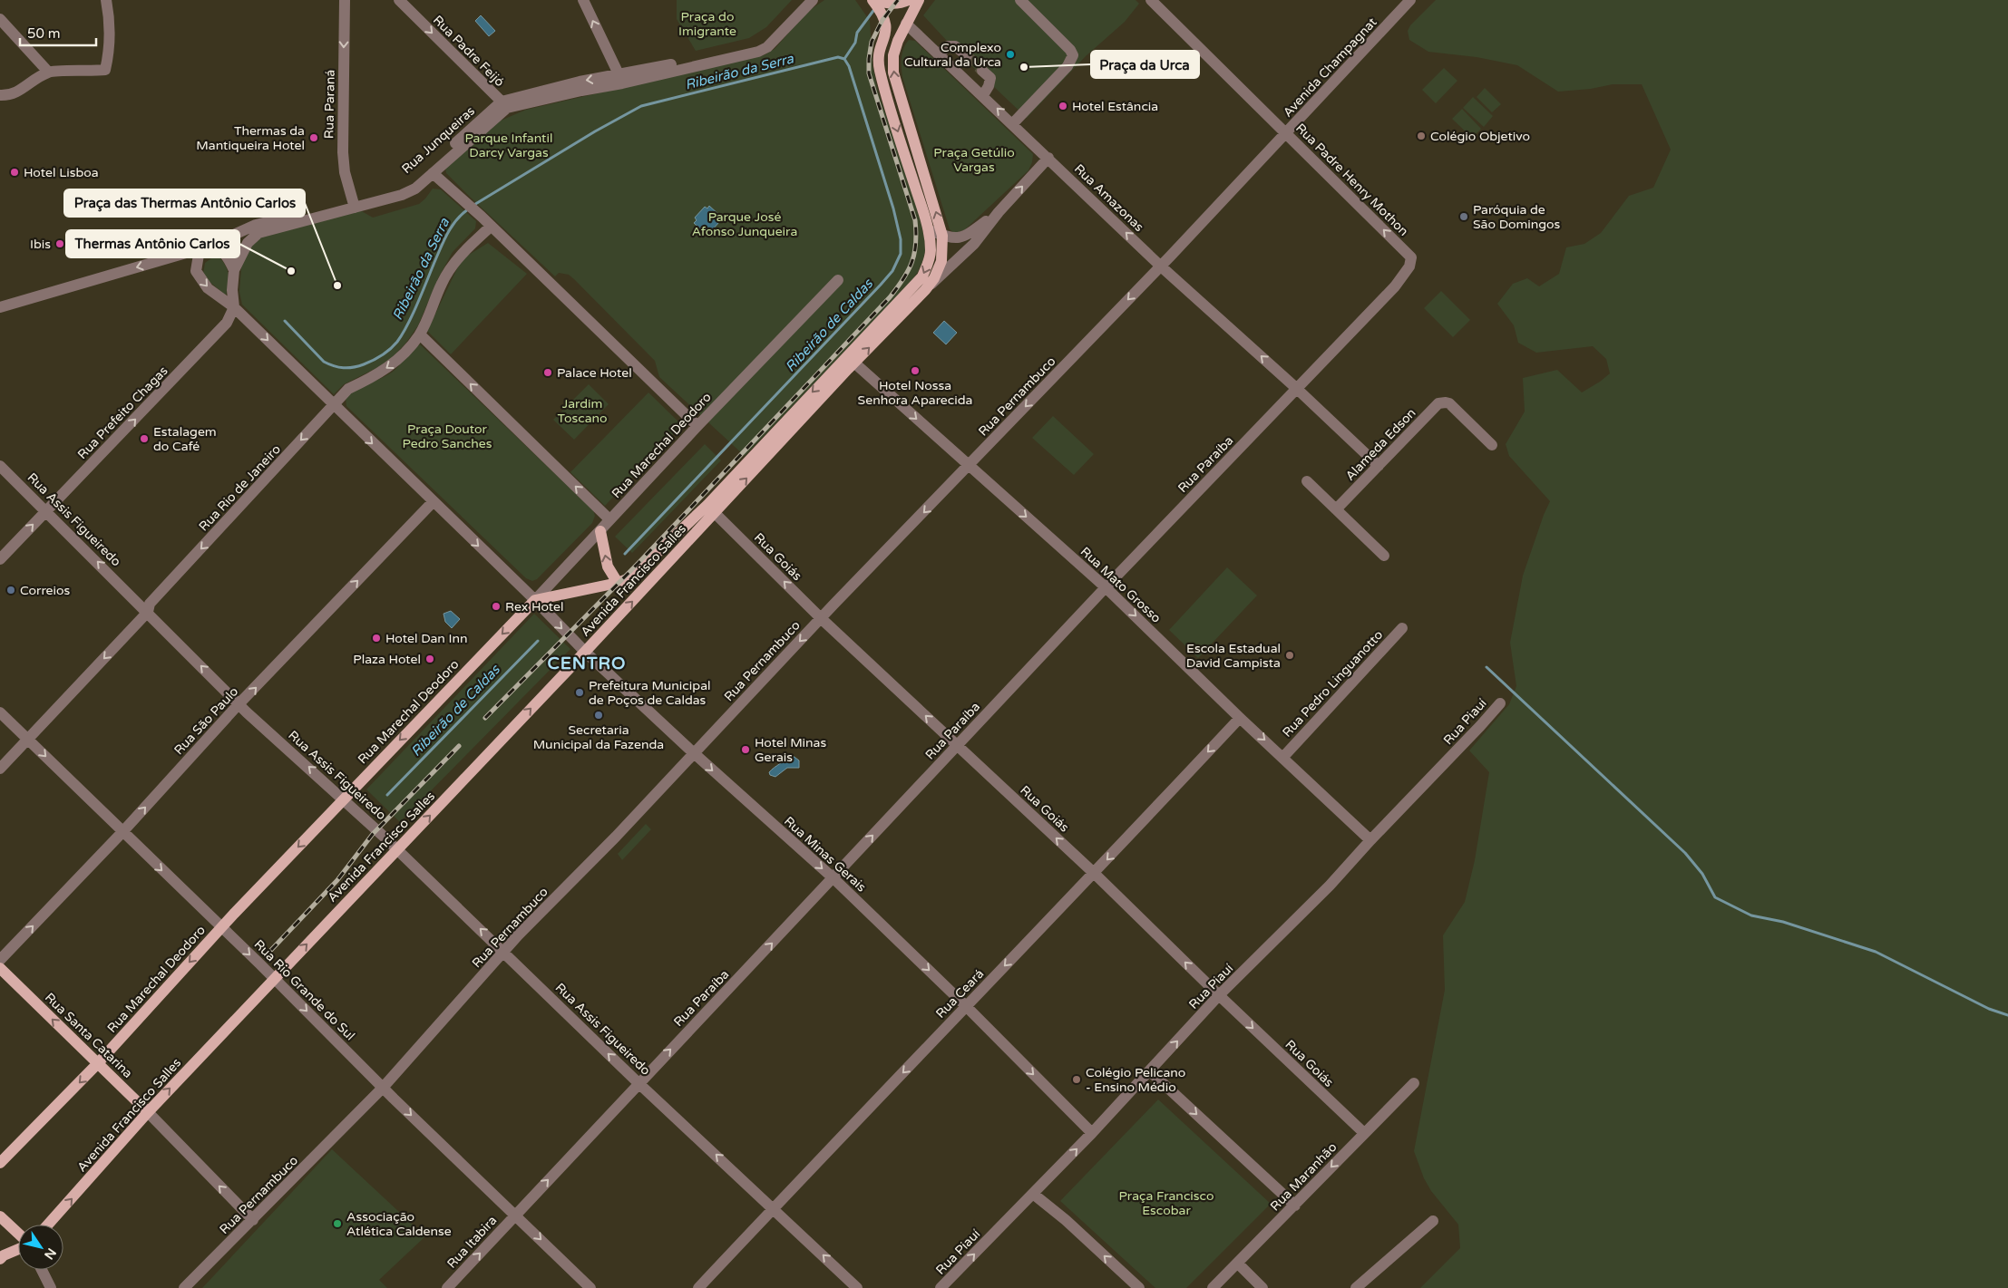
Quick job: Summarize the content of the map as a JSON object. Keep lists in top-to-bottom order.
{
  "streets": {
    "main road": ["Rua Marechal Deodoro", "Avenida Francisco Salles", "Rua Santa Catarina"],
    "street": [
      "Rua Padre Feijó",
      "Avenida Champagnat",
      "Rua Paraná",
      "Rua Junqueiras",
      "Rua Padre Henry Mothon",
      "Rua Amazonas",
      "Rua Pernambuco",
      "Rua Prefeito Chagas",
      "Alameda Edson",
      "Rua Paraíba",
      "Rua Rio de Janeiro",
      "Rua Assis Figueiredo",
      "Rua Goiás",
      "Rua Mato Grosso",
      "Rua Pedro Linguanotto",
      "Rua São Paulo",
      "Rua Piauí",
      "Rua Minas Gerais",
      "Rua Rio Grande do Sul",
      "Rua Ceará",
      "Rua Maranhão",
      "Rua Itabira"
    ]
  },
  "crossings": [
    ["Rua Padre Feijó", "Rua Junqueiras"],
    ["Avenida Champagnat", "Rua Padre Henry Mothon"],
    ["Avenida Champagnat", "Rua Pernambuco"],
    ["Rua Paraná", "Rua Junqueiras"],
    ["Rua Padre Henry Mothon", "Rua Pernambuco"],
    ["Rua Padre Henry Mothon", "Rua Paraíba"],
    ["Rua Amazonas", "Rua Pernambuco"],
    ["Rua Amazonas", "Alameda Edson"],
    ["Rua Amazonas", "Rua Paraíba"],
    ["Rua Amazonas", "Avenida Francisco Salles"],
    ["Rua Pernambuco", "Rua Assis Figueiredo"],
    ["Rua Pernambuco", "Rua Goiás"],
    ["Rua Pernambuco", "Rua Mato Grosso"],
    ["Rua Pernambuco", "Rua Minas Gerais"],
    ["Rua Pernambuco", "Rua Rio Grande do Sul"],
    ["Rua Pernambuco", "Rua Santa Catarina"],
    ["Rua Prefeito Chagas", "Rua Assis Figueiredo"],
    ["Rua Marechal Deodoro", "Rua Assis Figueiredo"],
    ["Rua Marechal Deodoro", "Avenida Francisco Salles"],
    ["Rua Marechal Deodoro", "Rua Minas Gerais"],
    ["Rua Marechal Deodoro", "Rua Rio Grande do Sul"],
    ["Rua Marechal Deodoro", "Rua Santa Catarina"],
    ["Rua Paraíba", "Rua Assis Figueiredo"],
    ["Rua Paraíba", "Rua Goiás"],
    ["Rua Paraíba", "Rua Mato Grosso"],
    ["Rua Paraíba", "Rua Minas Gerais"],
    ["Rua Paraíba", "Rua Rio Grande do Sul"],
    ["Rua Paraíba", "Rua Itabira"],
    ["Rua Rio de Janeiro", "Rua Assis Figueiredo"],
    ["Rua Rio de Janeiro", "Rua Rio Grande do Sul"],
    ["Rua Assis Figueiredo", "Avenida Francisco Salles"],
    ["Rua Assis Figueiredo", "Rua São Paulo"],
    ["Rua Assis Figueiredo", "Rua Ceará"],
    ["Rua Goiás", "Avenida Francisco Salles"],
    ["Rua Goiás", "Rua Piauí"],
    ["Rua Goiás", "Rua Ceará"],
    ["Rua Goiás", "Rua Maranhão"],
    ["Avenida Francisco Salles", "Rua Mato Grosso"],
    ["Avenida Francisco Salles", "Rua Minas Gerais"],
    ["Avenida Francisco Salles", "Rua Rio Grande do Sul"],
    ["Avenida Francisco Salles", "Rua Santa Catarina"],
    ["Rua Mato Grosso", "Rua Pedro Linguanotto"],
    ["Rua Mato Grosso", "Rua Piauí"],
    ["Rua Mato Grosso", "Rua Ceará"],
    ["Rua São Paulo", "Rua Rio Grande do Sul"],
    ["Rua Piauí", "Rua Minas Gerais"],
    ["Rua Minas Gerais", "Rua Ceará"],
    ["Rua Rio Grande do Sul", "Rua Itabira"]
  ],
  "one_way": [
    "Rua Padre Feijó",
    "Rua Paraná",
    "Rua Padre Henry Mothon",
    "Rua Amazonas",
    "Rua Pernambuco",
    "Rua Prefeito Chagas",
    "Rua Marechal Deodoro",
    "Rua Paraíba",
    "Rua Rio de Janeiro",
    "Rua Assis Figueiredo",
    "Rua Mato Grosso",
    "Rua São Paulo",
    "Rua Piauí",
    "Rua Minas Gerais",
    "Rua Rio Grande do Sul",
    "Rua Ceará",
    "Rua Santa Catarina",
    "Rua Itabira"
  ],
  "districts": ["CENTRO"],
  "water": ["Ribeirão da Serra", "Ribeirão de Caldas"],
  "parks": [
    "Praça do Imigrante",
    "Parque Infantil Darcy Vargas",
    "Praça Getúlio Vargas",
    "Parque José Afonso Junqueira",
    "Jardim Toscano",
    "Praça Doutor Pedro Sanches",
    "Praça Francisco Escobar"
  ],
  "places": [
    "Complexo Cultural da Urca",
    "Praça da Urca",
    "Hotel Estância",
    "Colégio Objetivo",
    "Thermas da Mantiqueira Hotel",
    "Hotel Lisboa",
    "Paróquia de São Domingos",
    "Ibis",
    "Thermas Antônio Carlos",
    "Praça das Thermas Antônio Carlos",
    "Hotel Nossa Senhora Aparecida",
    "Palace Hotel",
    "Estalagem do Café",
    "Correios",
    "Rex Hotel",
    "Hotel Dan Inn",
    "Escola Estadual David Campista",
    "Plaza Hotel",
    "Prefeitura Municipal de Poços de Caldas",
    "Secretaria Municipal da Fazenda",
    "Hotel Minas Gerais",
    "Colégio Pelicano - Ensino Médio",
    "Associação Atlética Caldense"
  ],
  "scale_bar": "50 m",
  "north": "bottom right"
}
